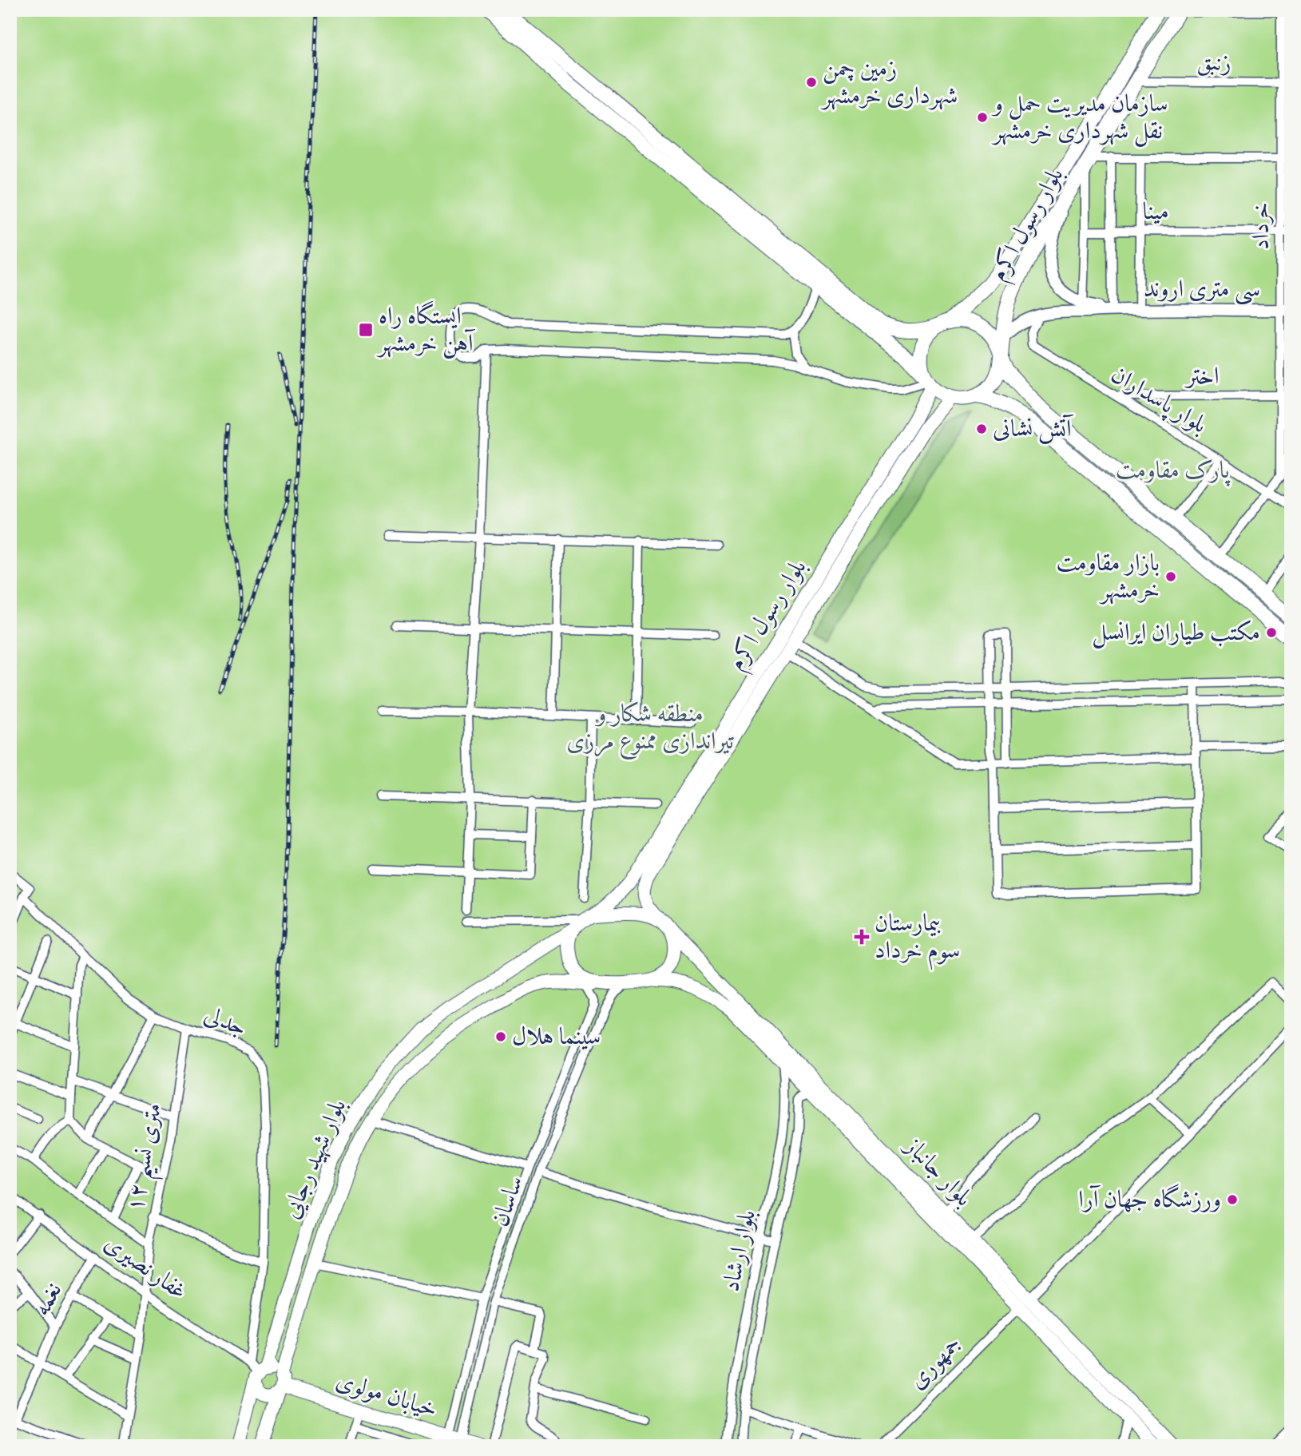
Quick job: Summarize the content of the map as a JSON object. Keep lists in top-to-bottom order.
{
  "streets": {
    "main road": [
      "بلوار رسول اکرم",
      "بلوار شهید رجایی",
      "بلوار جانباز",
      "خیابان مولوی"
    ],
    "street": [
      "زنبق",
      "مینا",
      "خرداد",
      "سی متری اروند",
      "اختر",
      "بلوار پاسداران",
      "جدلی",
      "۱۲ متری نسیم",
      "ساسان",
      "بلوار ارشاد",
      "غفار نصیری",
      "نغمه",
      "جمهوری"
    ]
  },
  "crossings": [
    ["زنبق", "بلوار رسول اکرم"],
    ["زنبق", "خرداد"],
    ["مینا", "خرداد"],
    ["بلوار رسول اکرم", "بلوار شهید رجایی"],
    ["بلوار رسول اکرم", "بلوار جانباز"],
    ["بلوار رسول اکرم", "ساسان"],
    ["خرداد", "سی متری اروند"],
    ["خرداد", "اختر"],
    ["اختر", "بلوار پاسداران"],
    ["جدلی", "۱۲ متری نسیم"],
    ["جدلی", "غفار نصیری"],
    ["۱۲ متری نسیم", "غفار نصیری"],
    ["بلوار شهید رجایی", "بلوار جانباز"],
    ["بلوار شهید رجایی", "ساسان"],
    ["بلوار شهید رجایی", "غفار نصیری"],
    ["بلوار شهید رجایی", "خیابان مولوی"],
    ["بلوار جانباز", "ساسان"],
    ["بلوار جانباز", "بلوار ارشاد"],
    ["بلوار جانباز", "جمهوری"],
    ["ساسان", "خیابان مولوی"],
    ["غفار نصیری", "نغمه"]
  ],
  "parks": ["پارک مقاومت", "منطقه شکار و تیراندازی ممنوع مرزی"],
  "places": {
    "other": [
      "زمین چمن شهرداری خرمشهر",
      "سازمان مدیریت حمل و نقل شهرداری خرمشهر",
      "آتش نشانی",
      "بازار مقاومت خرمشهر",
      "مكتب طياران ايرانسل",
      "سینما هلال",
      "ورزشگاه جهان آرا"
    ],
    "transit": ["ایستگاه راه آهن خرمشهر"],
    "health": ["بیمارستان سوم خرداد"]
  }
}
